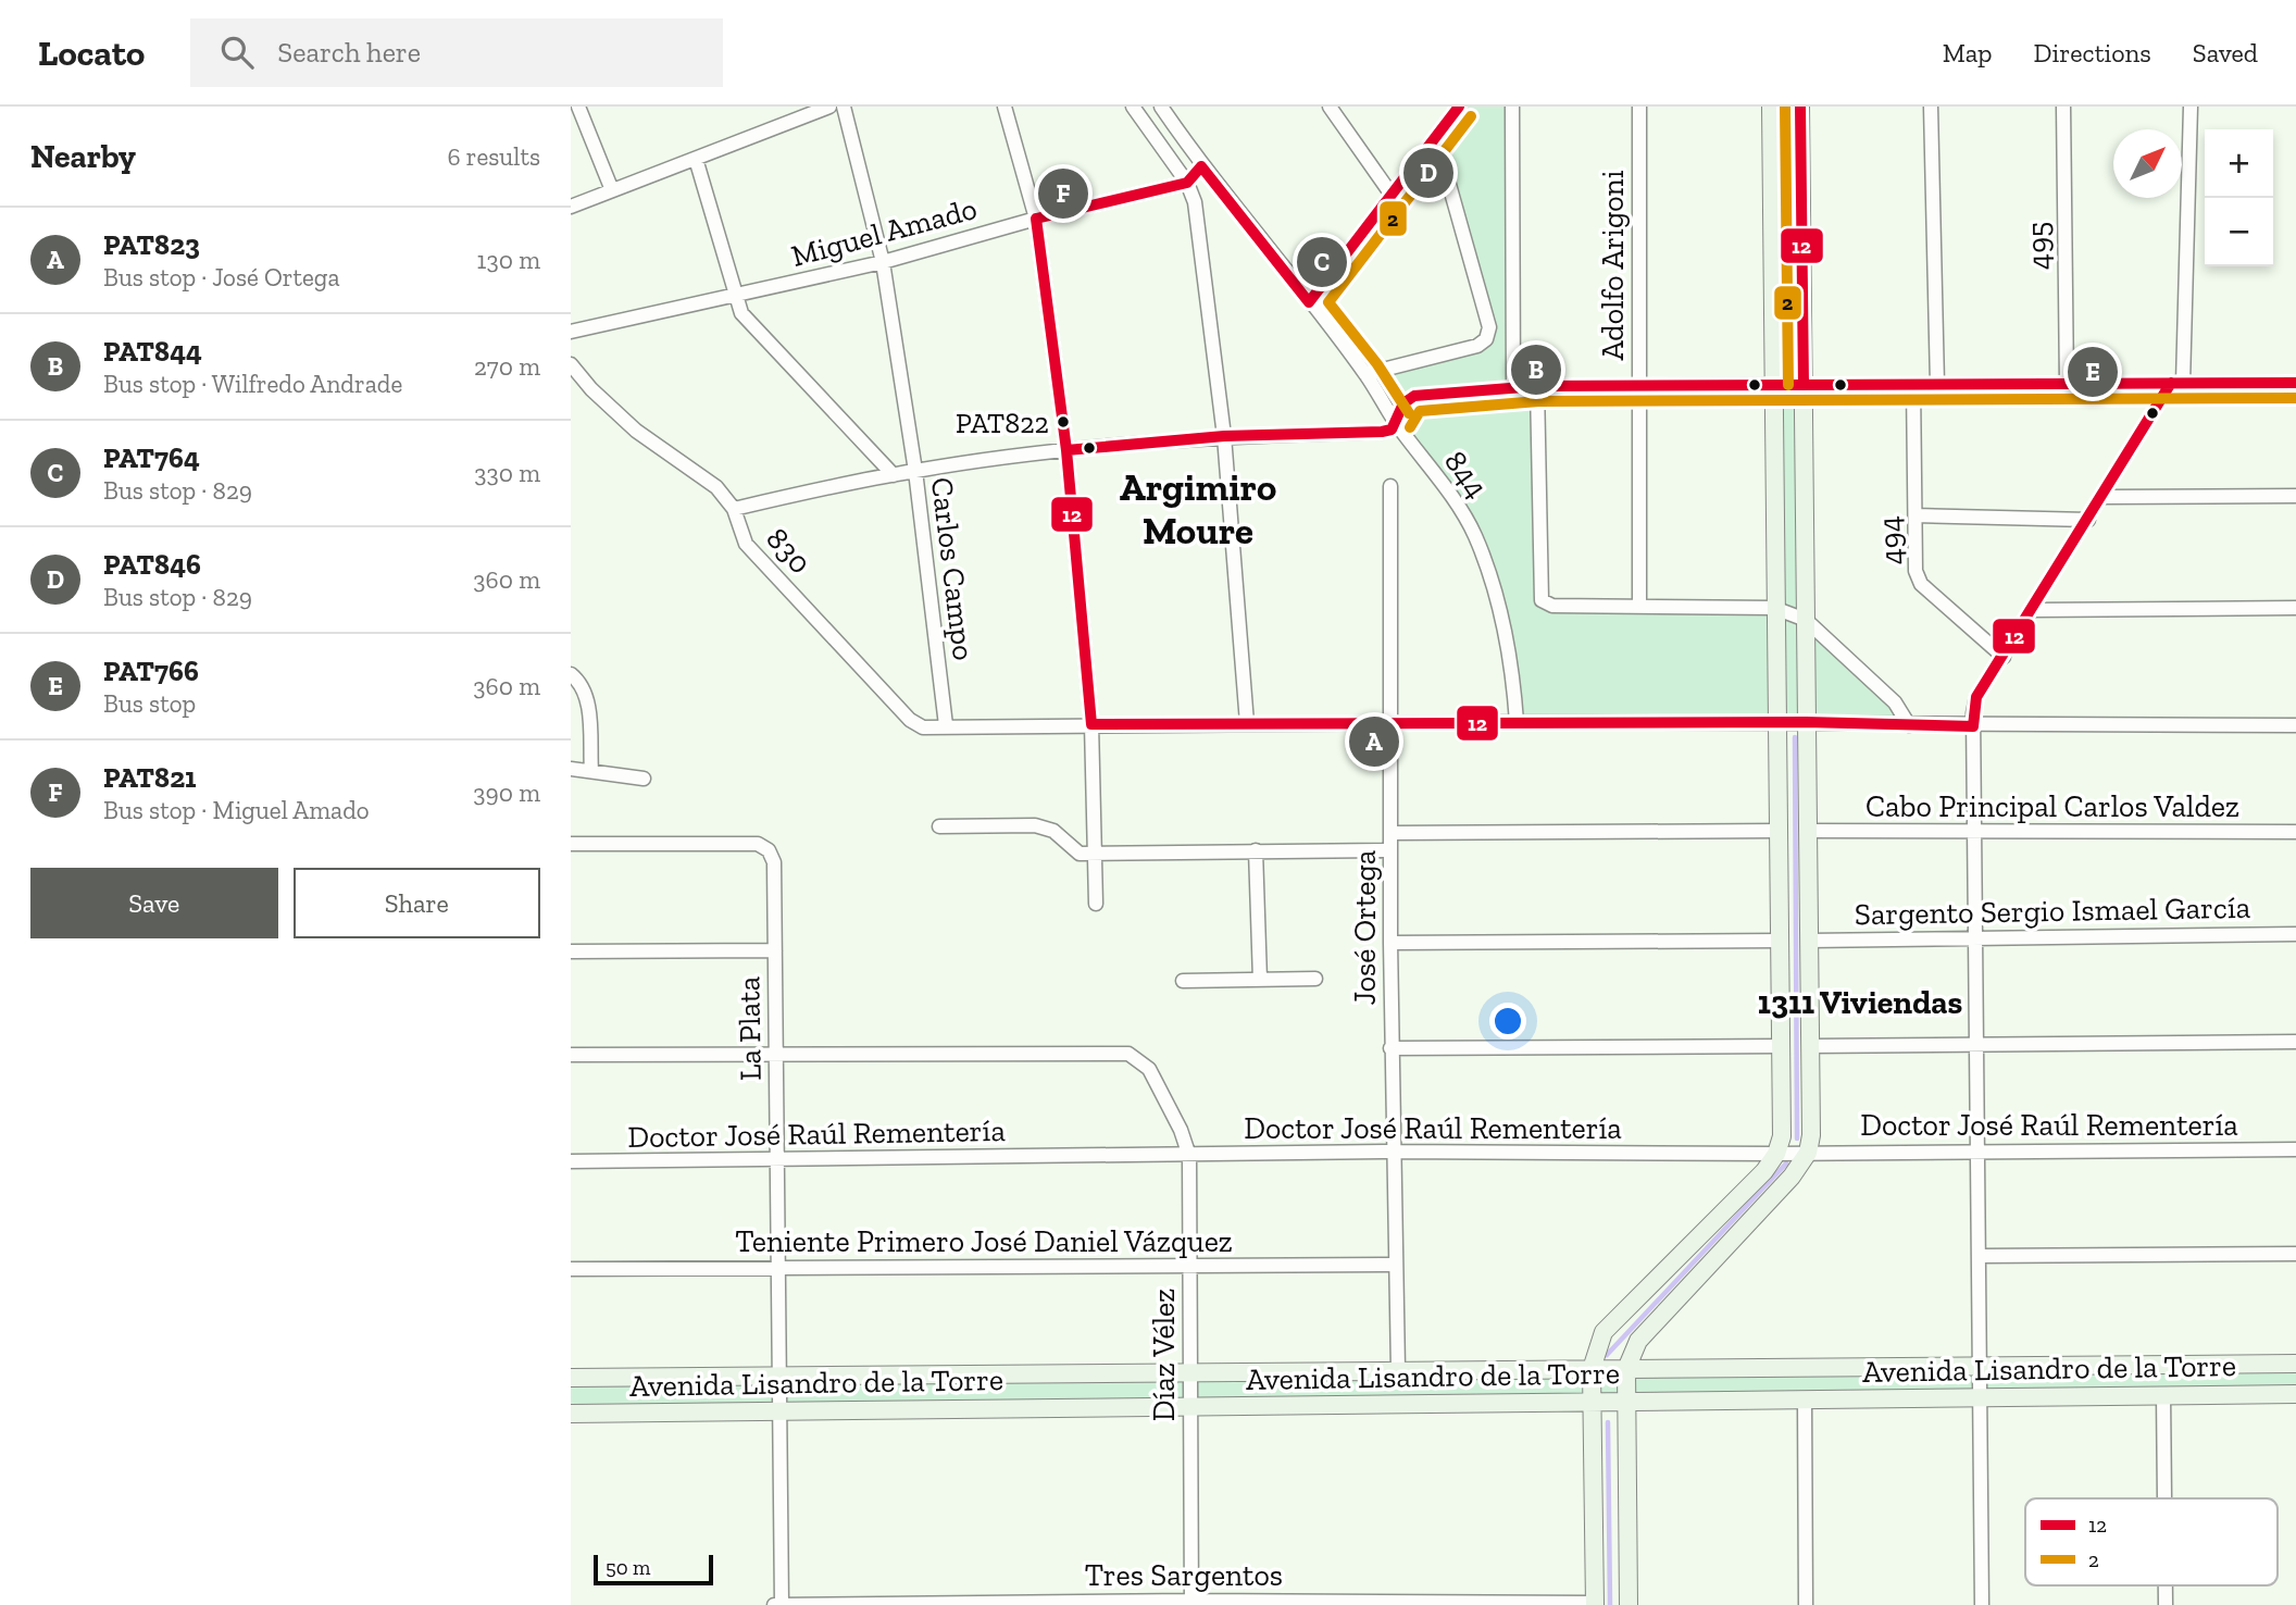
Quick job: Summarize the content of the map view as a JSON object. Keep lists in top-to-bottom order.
{
  "streets": {
    "main road": ["Avenida Lisandro de la Torre"],
    "street": [
      "Miguel Amado",
      "495",
      "Adolfo Arigoni",
      "844",
      "494",
      "830",
      "Carlos Campo",
      "Cabo Principal Carlos Valdez",
      "Sargento Sergio Ismael García",
      "José Ortega",
      "La Plata",
      "Doctor José Raúl Rementería",
      "Teniente Primero José Daniel Vázquez",
      "Díaz Vélez",
      "Tres Sargentos"
    ]
  },
  "crossings": [
    ["Miguel Amado", "Carlos Campo"],
    ["844", "830"],
    ["830", "Carlos Campo"],
    ["830", "José Ortega"],
    ["José Ortega", "Doctor José Raúl Rementería"],
    ["José Ortega", "Teniente Primero José Daniel Vázquez"],
    ["José Ortega", "Avenida Lisandro de la Torre"],
    ["La Plata", "Doctor José Raúl Rementería"],
    ["La Plata", "Teniente Primero José Daniel Vázquez"],
    ["La Plata", "Díaz Vélez"],
    ["La Plata", "Avenida Lisandro de la Torre"],
    ["La Plata", "Tres Sargentos"],
    ["Doctor José Raúl Rementería", "Díaz Vélez"],
    ["Teniente Primero José Daniel Vázquez", "Díaz Vélez"],
    ["Díaz Vélez", "Avenida Lisandro de la Torre"],
    ["Díaz Vélez", "Tres Sargentos"]
  ],
  "districts": ["Argimiro Moure", "1311 Viviendas"],
  "places": ["PAT822"],
  "lines": ["transit line 12", "transit line 2"],
  "legend": ["12", "2"],
  "scale_bar": "50 m",
  "north": "top right",
  "page": {
    "header": "Locato",
    "search": "Search here",
    "nav": ["Map", "Directions", "Saved"],
    "heading": ["Nearby", "6 results"],
    "map_buttons": ["+", "−"],
    "pins": [
      "D",
      "F",
      "C",
      "B",
      "E",
      "A"
    ],
    "list": [
      {
        "mark": "A",
        "name": "PAT823",
        "note": "Bus stop · José Ortega",
        "value": "130 m"
      },
      {
        "mark": "B",
        "name": "PAT844",
        "note": "Bus stop · Wilfredo Andrade",
        "value": "270 m"
      },
      {
        "mark": "C",
        "name": "PAT764",
        "note": "Bus stop · 829",
        "value": "330 m"
      },
      {
        "mark": "D",
        "name": "PAT846",
        "note": "Bus stop · 829",
        "value": "360 m"
      },
      {
        "mark": "E",
        "name": "PAT766",
        "note": "Bus stop",
        "value": "360 m"
      },
      {
        "mark": "F",
        "name": "PAT821",
        "note": "Bus stop · Miguel Amado",
        "value": "390 m"
      }
    ],
    "buttons": ["Save", "Share"],
    "scale": "50 m"
  }
}
